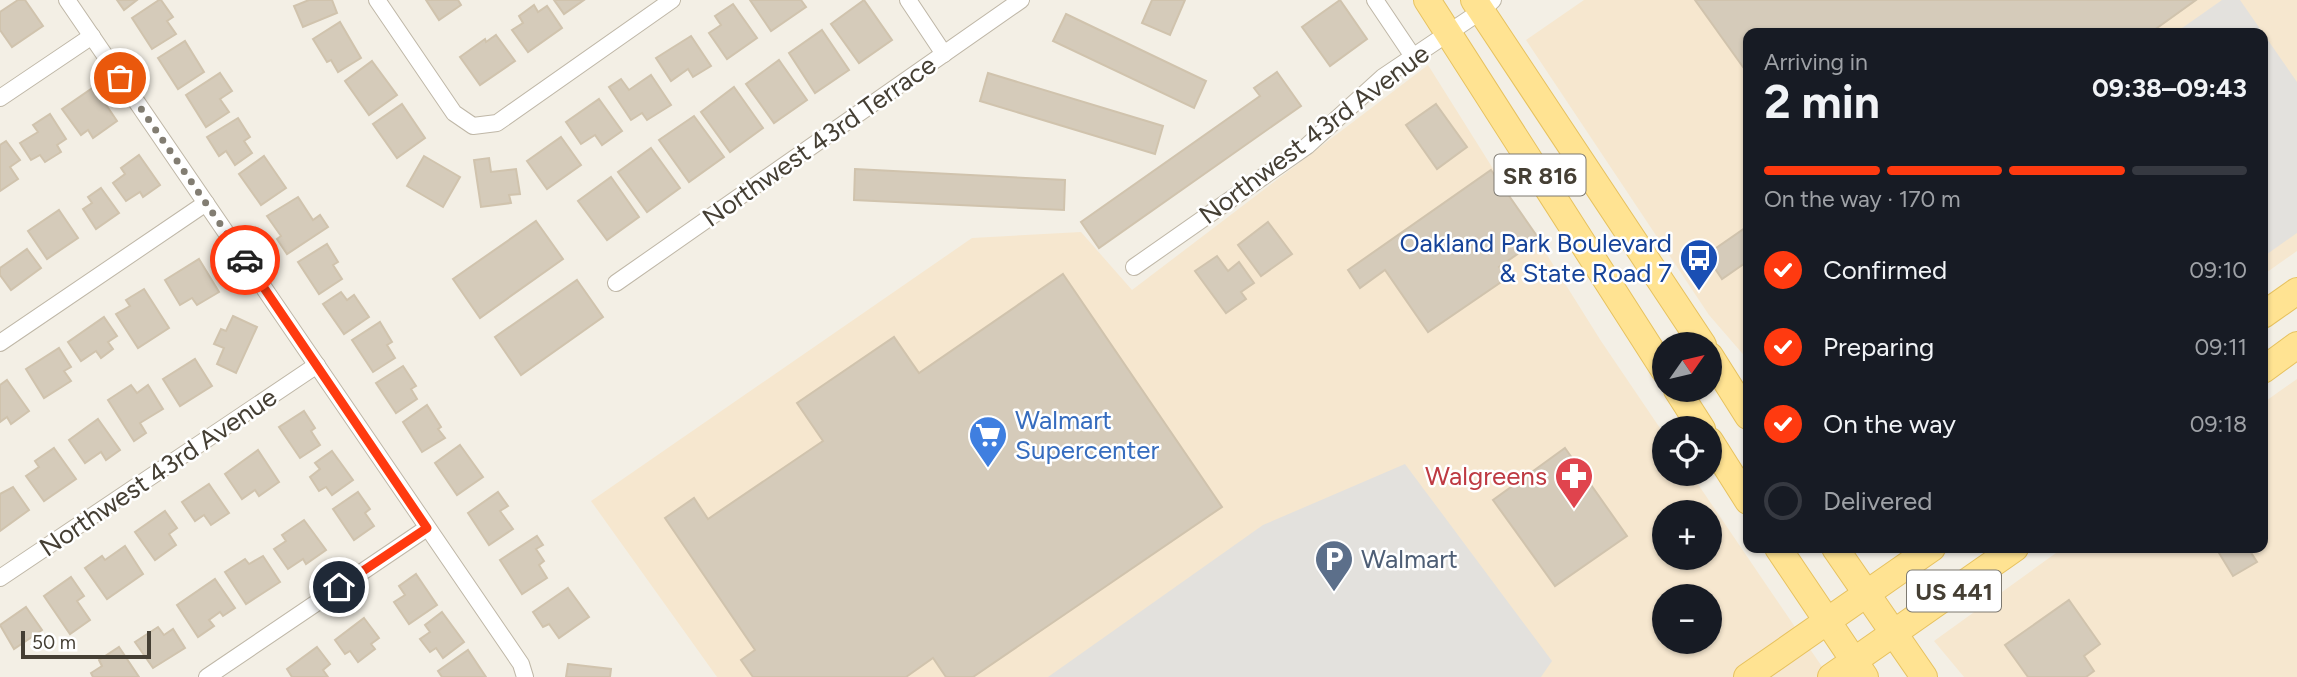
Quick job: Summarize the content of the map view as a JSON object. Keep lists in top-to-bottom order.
{
  "streets": {
    "main road": ["SR 816", "US 441"],
    "street": ["Northwest 43rd Avenue", "Northwest 43rd Terrace"]
  },
  "crossings": [
    ["Northwest 43rd Avenue", "SR 816"]
  ],
  "places": {
    "bus stop": ["Oakland Park Boulevard & State Road 7"],
    "supermarket": ["Walmart Supercenter"],
    "pharmacy": ["Walgreens"],
    "parking": ["Walmart"]
  },
  "scale_bar": "50 m",
  "north": "top right",
  "page": {
    "heading": ["2 min", "Arriving in", "09:38–09:43"],
    "bar": "On the way · 170 m",
    "list": [
      ["Confirmed", "09:10"],
      ["Preparing", "09:11"],
      ["On the way", "09:18"],
      "Delivered"
    ],
    "map_buttons": ["+", "−"],
    "scale": "50 m"
  }
}
